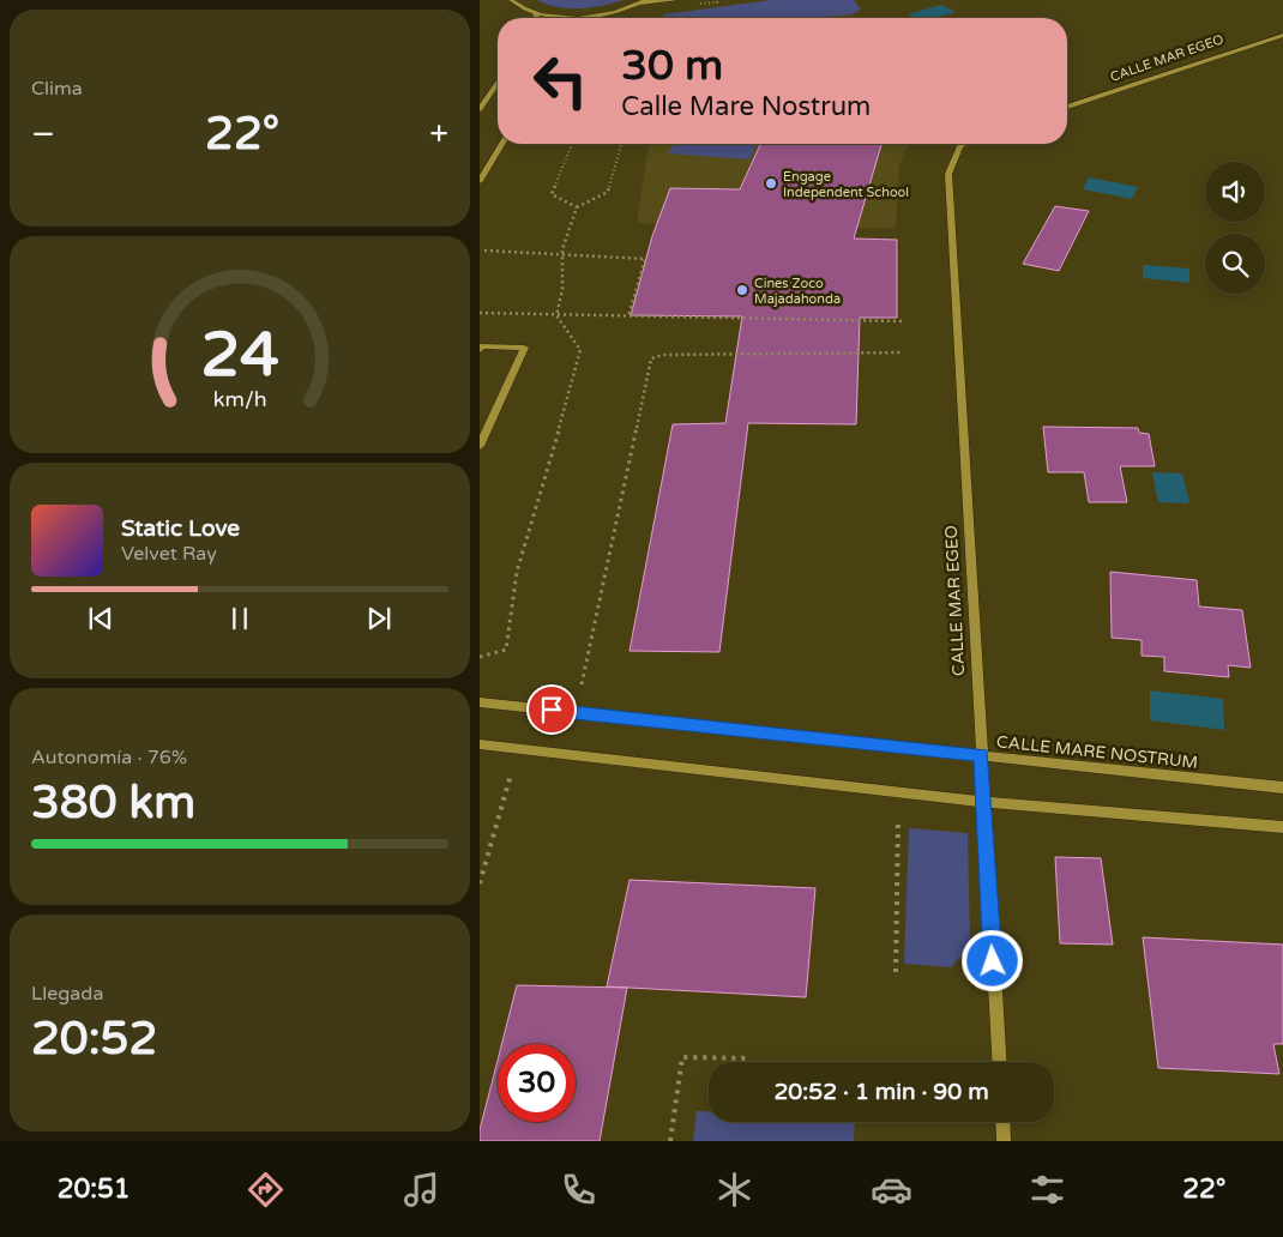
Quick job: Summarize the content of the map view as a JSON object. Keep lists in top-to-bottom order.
{
  "streets": {
    "street": ["CALLE MAR EGEO", "CALLE MARE NOSTRUM"]
  },
  "crossings": [
    ["CALLE MAR EGEO", "CALLE MARE NOSTRUM"]
  ],
  "places": ["Engage Independent School", "Cines Zoco Majadahonda"],
  "page": {
    "tile": [
      "Clima",
      ["Autonomía · 76%", "380 km"],
      ["Llegada", "20:52"]
    ],
    "turn": ["30 m", "Calle Mare Nostrum"],
    "heat": ["−", "22°", "+"],
    "song": ["Static Love", "Velvet Ray"],
    "limit": "30",
    "trip": "20:52 · 1 min · 90 m",
    "tabs": ["20:51", "22°"],
    "gauge": ["24", "km/h"]
  }
}
